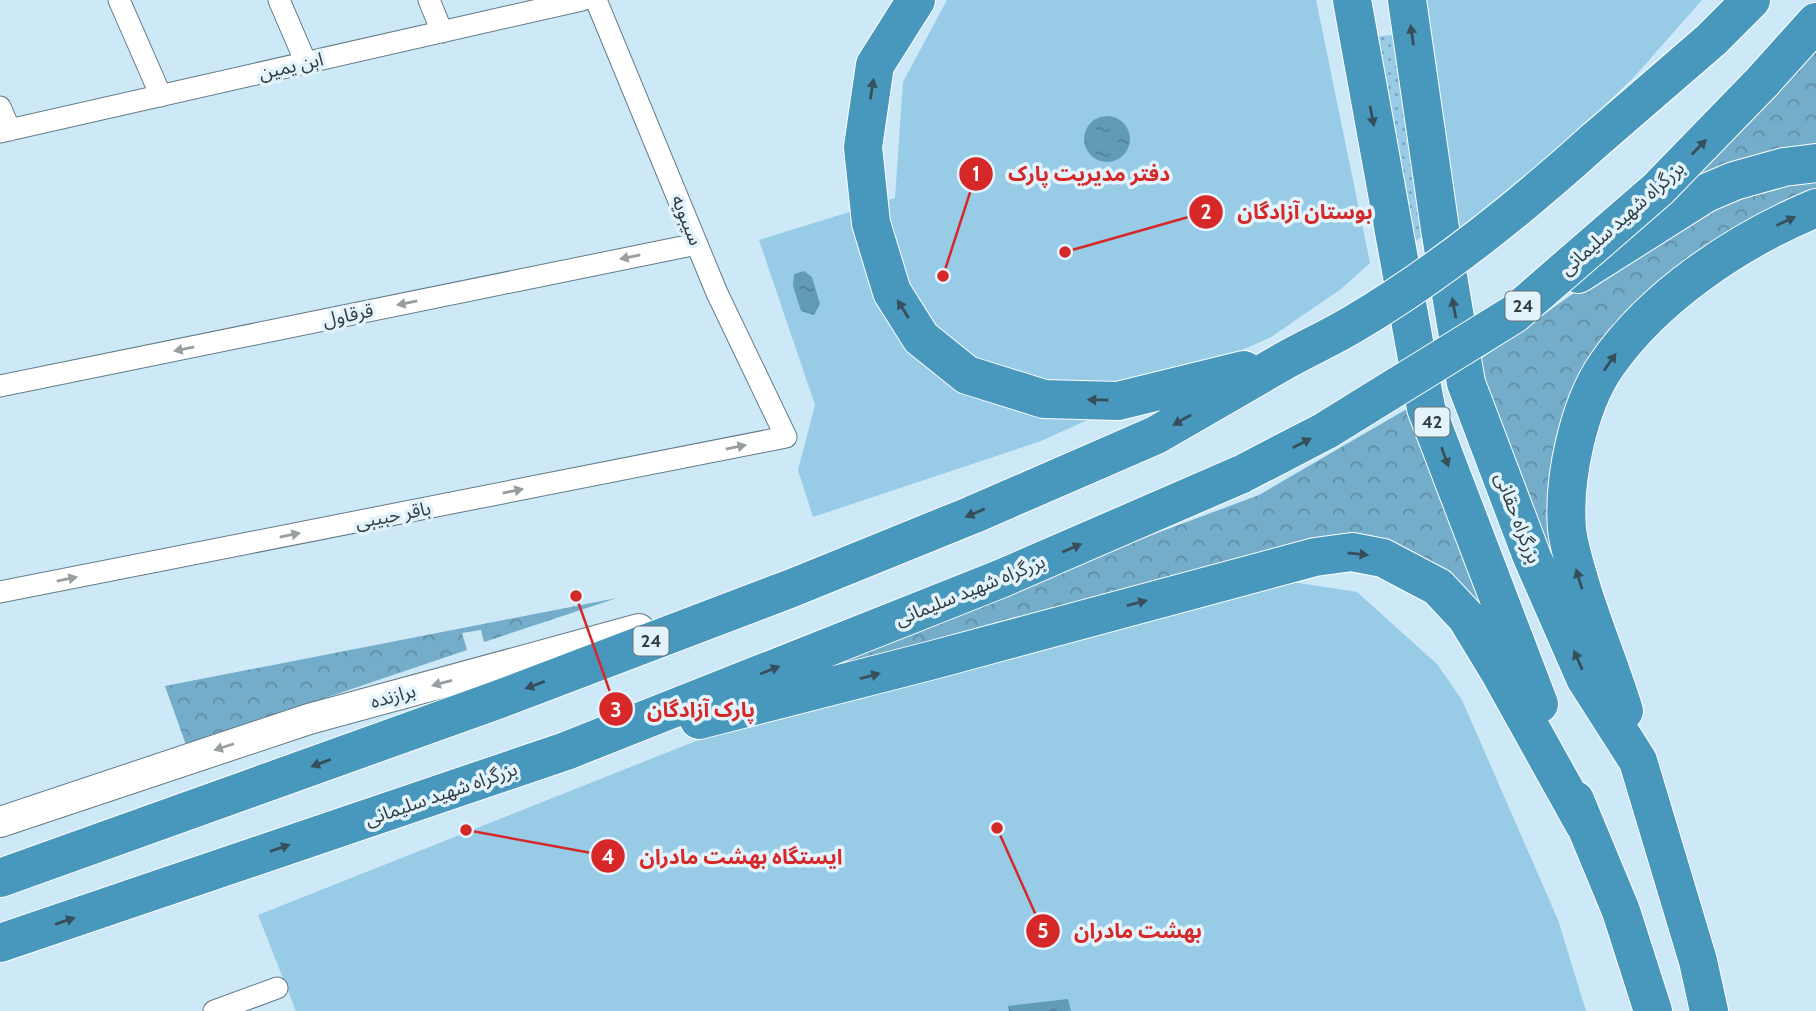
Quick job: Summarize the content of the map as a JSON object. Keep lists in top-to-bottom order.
{
  "streets": {
    "highway": [
      "بزرگراه شهید سلیمانی",
      "24",
      "42",
      "بزرگراه حقانی"
    ],
    "main road": ["برازنده"],
    "street": [
      "ابن یمین",
      "سیبویه",
      "قرقاول",
      "باقر حبیبی"
    ]
  },
  "crossings": [
    ["سیبویه", "قرقاول"],
    ["سیبویه", "باقر حبیبی"],
    ["24", "برازنده"]
  ],
  "one_way": ["قرقاول", "باقر حبیبی", "برازنده"],
  "places": [
    "بوستان آزادگان",
    "دفتر مدیریت پارک",
    "پارک آزادگان",
    "بهشت مادران",
    "ایستگاه بهشت مادران"
  ]
}
